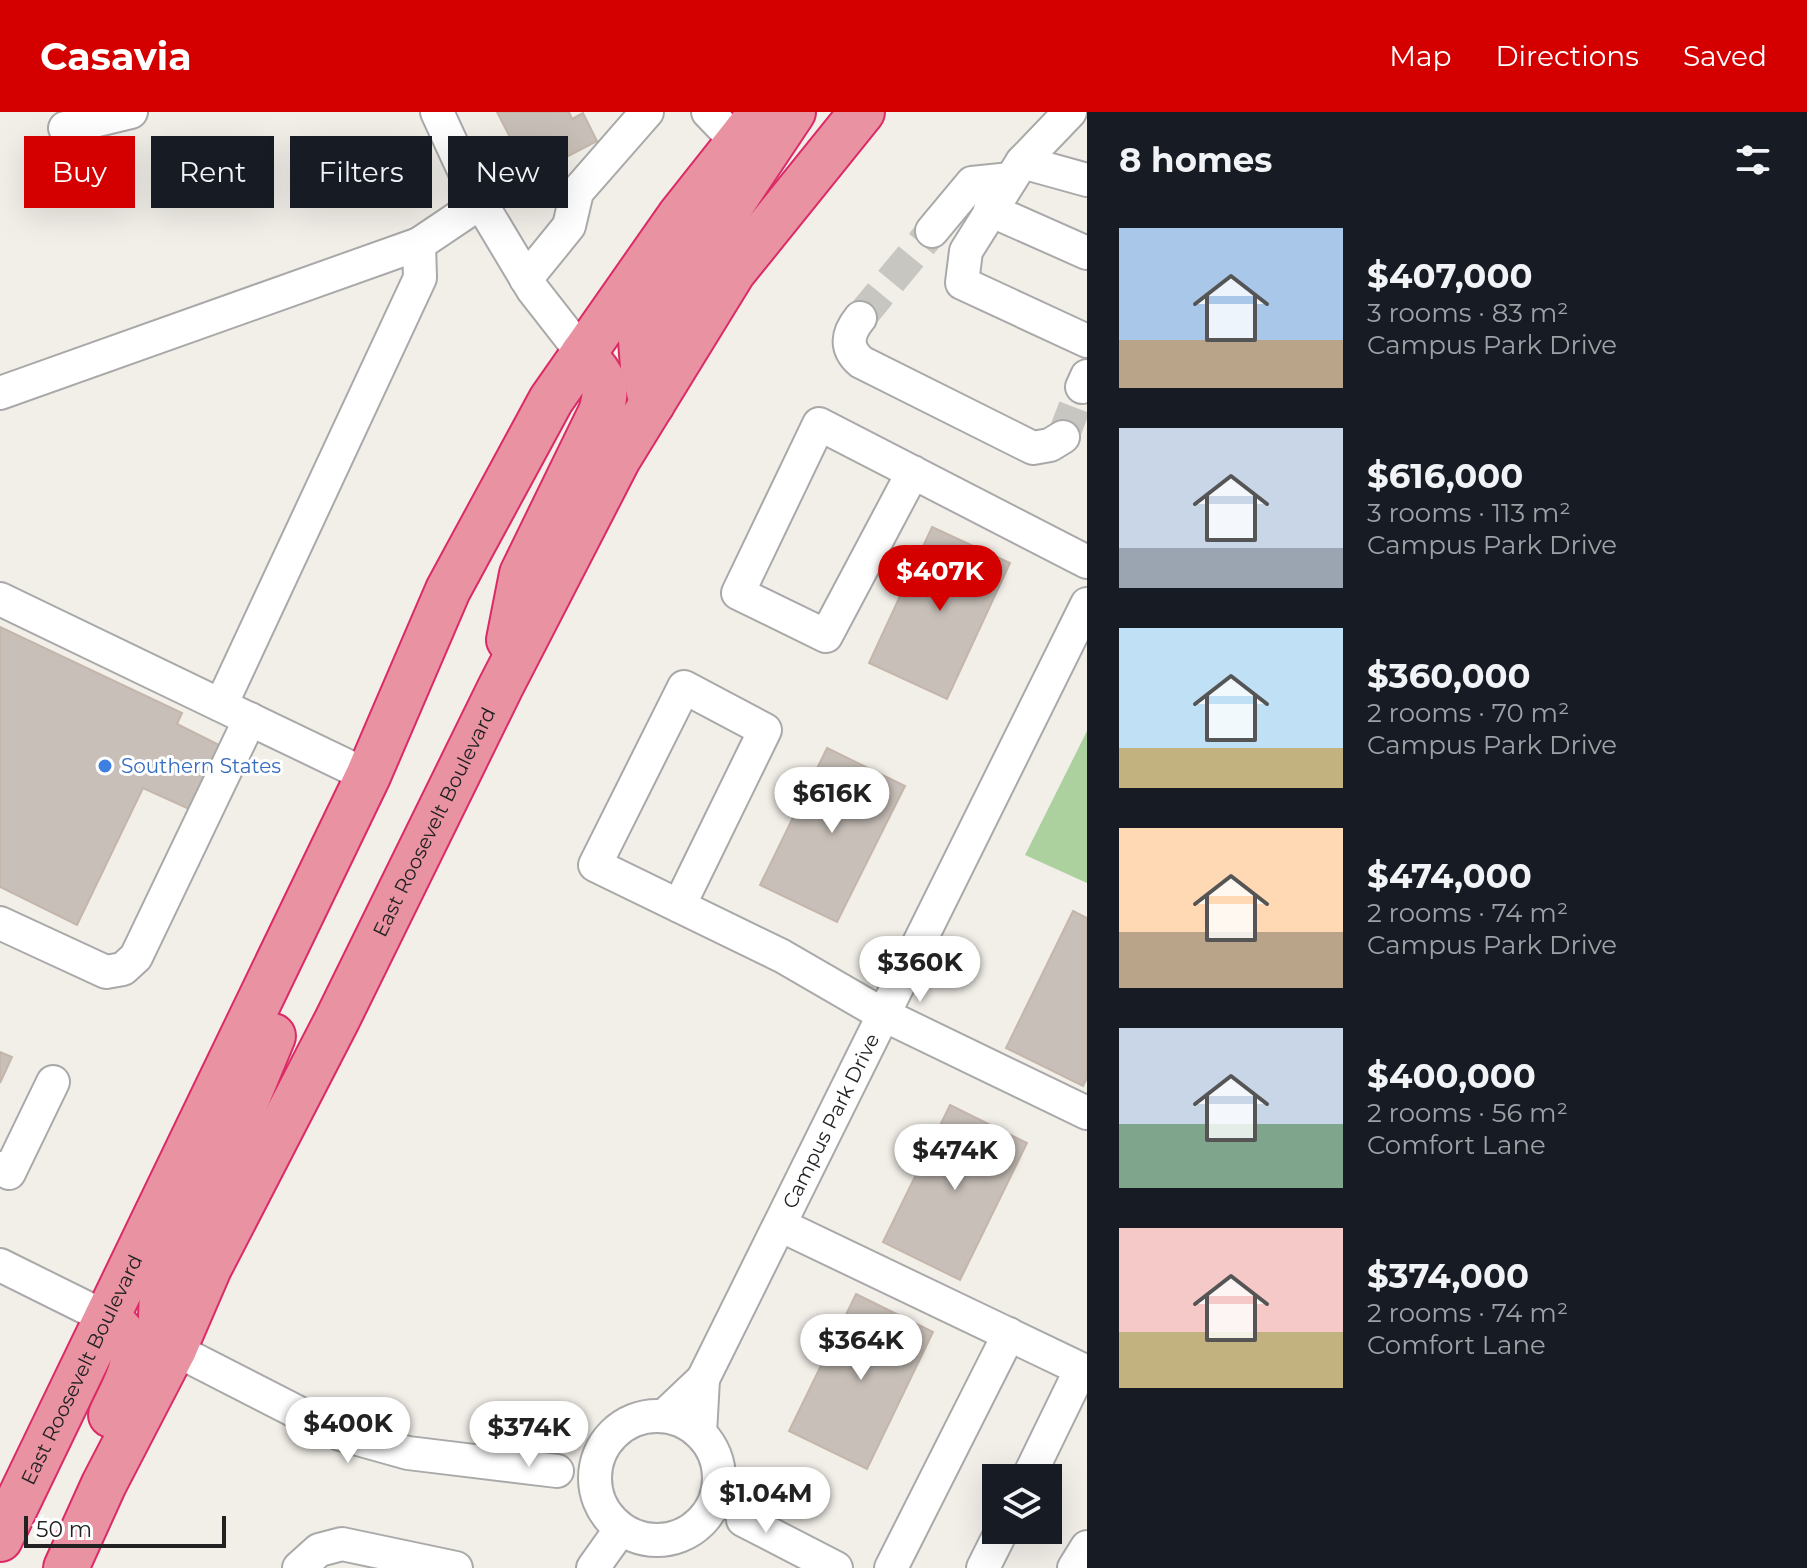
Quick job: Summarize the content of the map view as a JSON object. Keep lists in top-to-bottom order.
{
  "streets": {
    "highway": ["East Roosevelt Boulevard"],
    "street": ["Campus Park Drive"]
  },
  "places": ["Southern States"],
  "scale_bar": "50 m",
  "page": {
    "header": "Casavia",
    "nav": ["Map", "Directions", "Saved"],
    "heading": "8 homes",
    "chip": [
      "Buy",
      "Rent",
      "Filters",
      "New"
    ],
    "list": [
      {
        "name": "$407,000",
        "note": "3 rooms · 83 m² · Campus Park Drive"
      },
      {
        "name": "$616,000",
        "note": "3 rooms · 113 m² · Campus Park Drive"
      },
      {
        "name": "$360,000",
        "note": "2 rooms · 70 m² · Campus Park Drive"
      },
      {
        "name": "$474,000",
        "note": "2 rooms · 74 m² · Campus Park Drive"
      },
      {
        "name": "$400,000",
        "note": "2 rooms · 56 m² · Comfort Lane"
      },
      {
        "name": "$374,000",
        "note": "2 rooms · 74 m² · Comfort Lane"
      }
    ],
    "price": [
      "$407K",
      "$616K",
      "$360K",
      "$474K",
      "$364K",
      "$400K",
      "$374K",
      "$1.04M"
    ],
    "scale": "50 m"
  }
}
